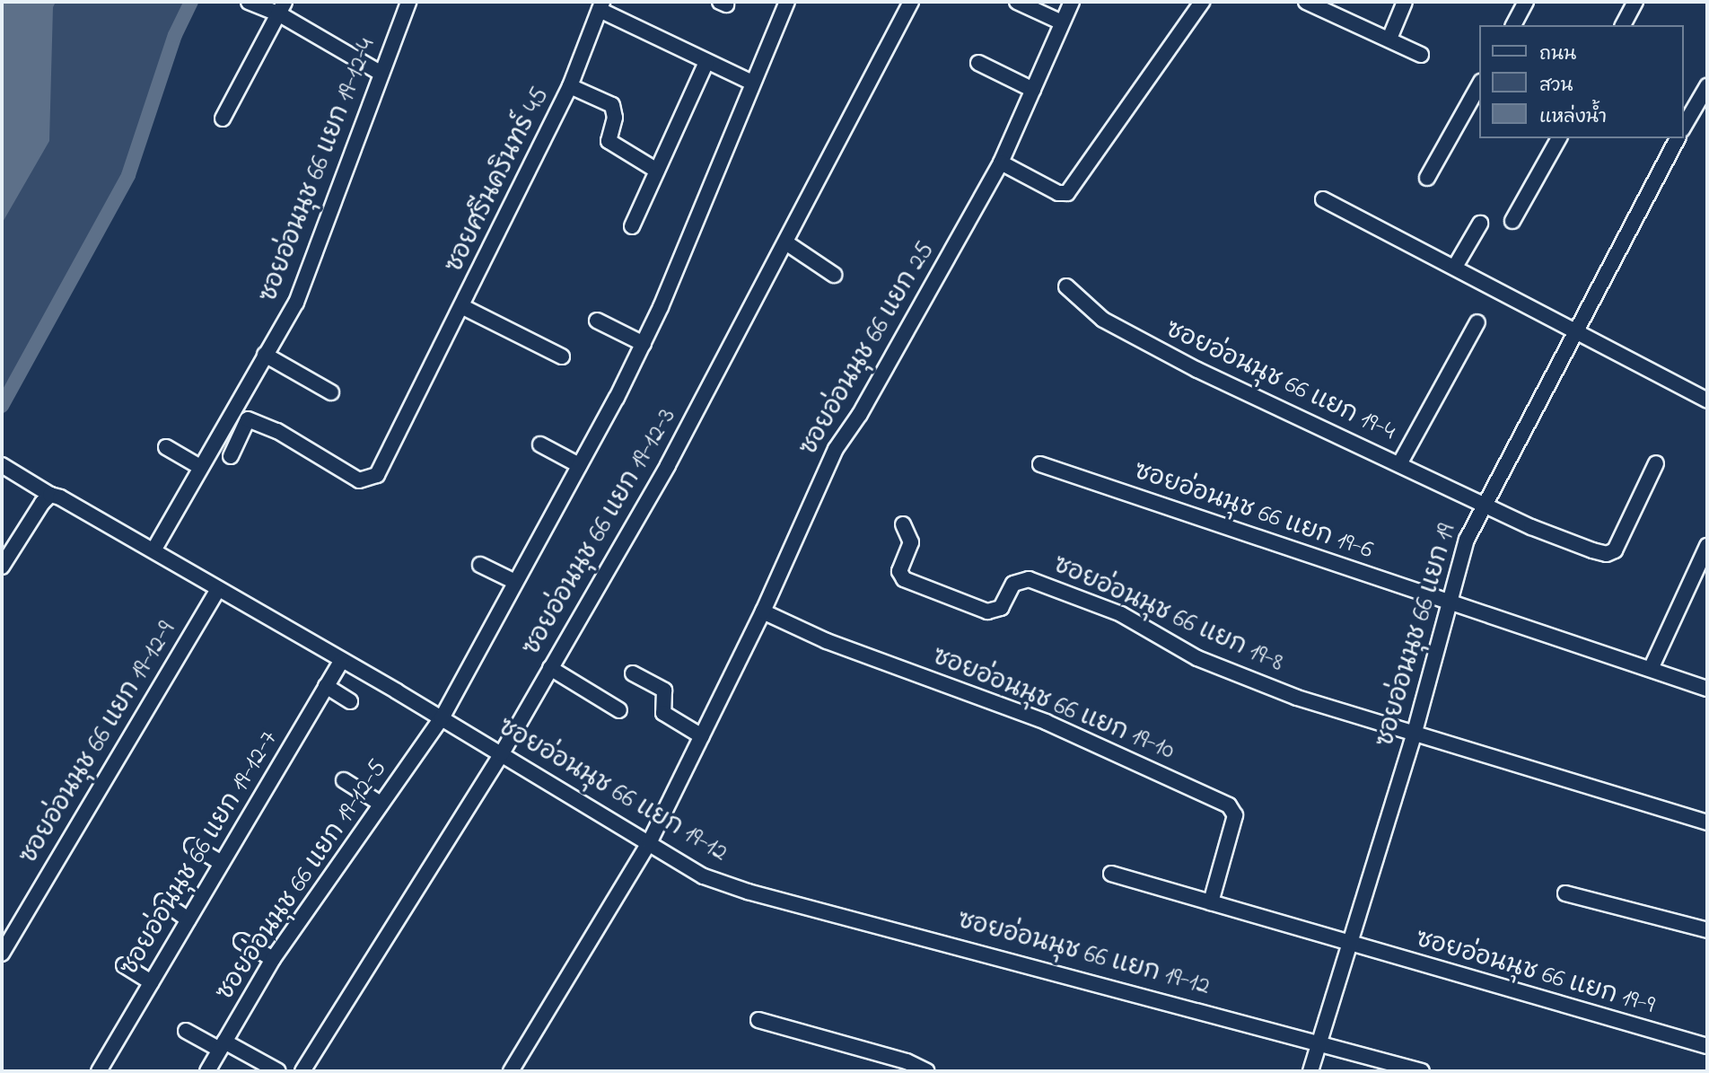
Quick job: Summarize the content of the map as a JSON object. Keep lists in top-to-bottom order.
{
  "streets": {
    "street": [
      "ซอยอ่อนนุช 66 แยก 19-12-4",
      "ซอยศรีนครินทร์ 45",
      "ซอยอ่อนนุช 66 แยก 25",
      "ซอยอ่อนนุช 66 แยก 19-4",
      "ซอยอ่อนนุช 66 แยก 19-6",
      "ซอยอ่อนนุช 66 แยก 19-12-3",
      "ซอยอ่อนนุช 66 แยก 19-8",
      "ซอยอ่อนนุช 66 แยก 19",
      "ซอยอ่อนนุช 66 แยก 19-10",
      "ซอยอ่อนนุช 66 แยก 19-12-9",
      "ซอยอ่อนนุช 66 แยก 19-12",
      "ซอยอ่อนนุช 66 แยก 19-12-7",
      "ซอยอ่อนนุช 66 แยก 19-12-5",
      "ซอยอ่อนนุช 66 แยก 19-9"
    ]
  },
  "crossings": [
    ["ซอยอ่อนนุช 66 แยก 19-12-4", "ซอยอ่อนนุช 66 แยก 19-12"],
    ["ซอยอ่อนนุช 66 แยก 25", "ซอยอ่อนนุช 66 แยก 19-10"],
    ["ซอยอ่อนนุช 66 แยก 25", "ซอยอ่อนนุช 66 แยก 19-12"],
    ["ซอยอ่อนนุช 66 แยก 19-4", "ซอยอ่อนนุช 66 แยก 19"],
    ["ซอยอ่อนนุช 66 แยก 19-6", "ซอยอ่อนนุช 66 แยก 19"],
    ["ซอยอ่อนนุช 66 แยก 19-12-3", "ซอยอ่อนนุช 66 แยก 19-12"],
    ["ซอยอ่อนนุช 66 แยก 19-8", "ซอยอ่อนนุช 66 แยก 19"],
    ["ซอยอ่อนนุช 66 แยก 19", "ซอยอ่อนนุช 66 แยก 19-12"],
    ["ซอยอ่อนนุช 66 แยก 19", "ซอยอ่อนนุช 66 แยก 19-9"],
    ["ซอยอ่อนนุช 66 แยก 19-12-9", "ซอยอ่อนนุช 66 แยก 19-12"],
    ["ซอยอ่อนนุช 66 แยก 19-12", "ซอยอ่อนนุช 66 แยก 19-12-7"],
    ["ซอยอ่อนนุช 66 แยก 19-12", "ซอยอ่อนนุช 66 แยก 19-12-5"]
  ],
  "legend": ["ถนน", "สวน", "แหล่งน้ำ"]
}
